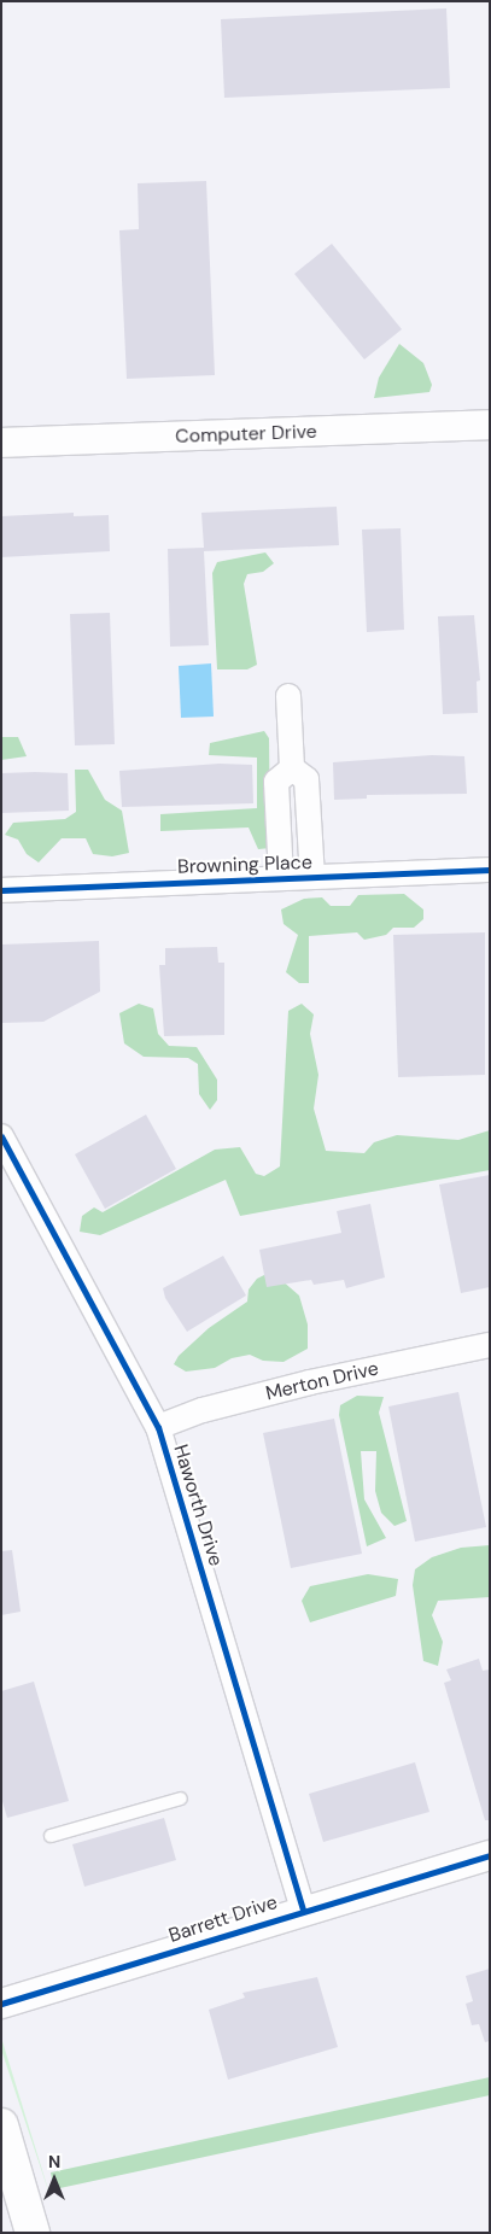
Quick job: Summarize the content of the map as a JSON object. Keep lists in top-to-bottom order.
{
  "streets": {
    "street": [
      "Computer Drive",
      "Browning Place",
      "Merton Drive",
      "Haworth Drive",
      "Barrett Drive"
    ]
  },
  "crossings": [
    ["Merton Drive", "Haworth Drive"],
    ["Haworth Drive", "Barrett Drive"]
  ],
  "north": "top"
}
